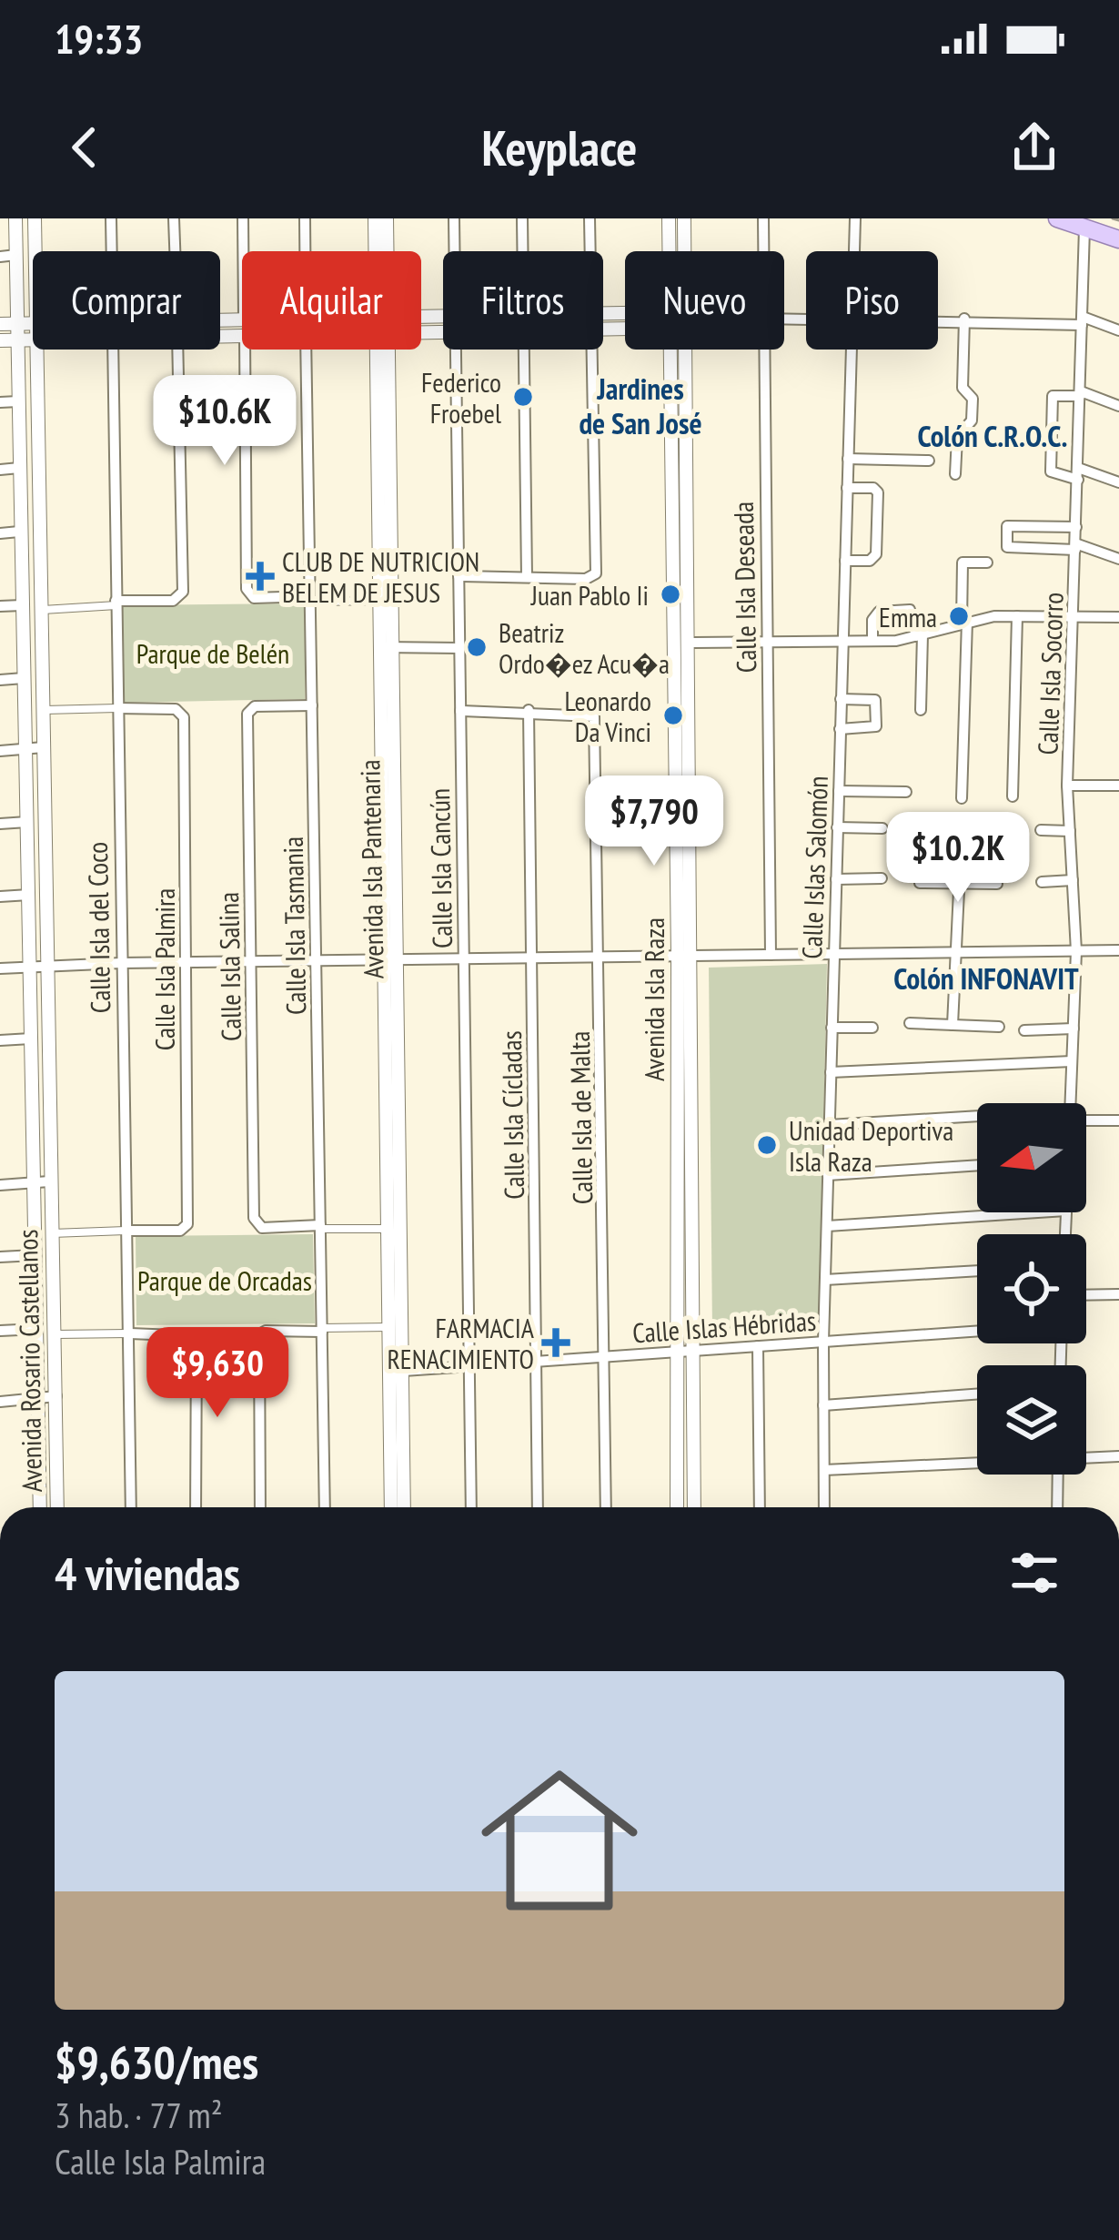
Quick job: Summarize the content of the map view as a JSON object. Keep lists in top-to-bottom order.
{
  "streets": {
    "street": [
      "Calle Isla Deseada",
      "Calle Isla Socorro",
      "Calle Islas Salomón",
      "Calle Isla Cancún",
      "Avenida Isla Pantenaria",
      "Calle Isla Tasmania",
      "Calle Isla del Coco",
      "Calle Isla Salina",
      "Calle Isla Palmira",
      "Avenida Isla Raza",
      "Calle Isla Cícladas",
      "Calle Isla de Malta",
      "Calle Islas Hébridas",
      "Avenida Rosario Castellanos"
    ]
  },
  "crossings": [
    ["Calle Islas Salomón", "Calle Islas Hébridas"],
    ["Calle Isla Cancún", "Calle Islas Hébridas"],
    ["Avenida Isla Pantenaria", "Calle Islas Hébridas"],
    ["Calle Isla Tasmania", "Calle Isla Salina"],
    ["Calle Isla del Coco", "Calle Isla Palmira"],
    ["Avenida Isla Raza", "Calle Islas Hébridas"],
    ["Calle Isla Cícladas", "Calle Isla de Malta"],
    ["Calle Isla Cícladas", "Calle Islas Hébridas"],
    ["Calle Isla de Malta", "Calle Islas Hébridas"]
  ],
  "districts": ["Jardines de San José", "Colón C.R.O.C.", "Colón INFONAVIT"],
  "parks": ["Parque de Belén", "Parque de Orcadas"],
  "places": {
    "other": [
      "Federico Froebel",
      "Juan Pablo Ii",
      "Emma",
      "Beatriz Ordo�ez Acu�a",
      "Leonardo Da Vinci",
      "Unidad Deportiva Isla Raza"
    ],
    "health": ["CLUB DE NUTRICION BELEM DE JESUS", "FARMACIA RENACIMIENTO"]
  },
  "north": "left",
  "page": {
    "status": "19:33",
    "header": "Keyplace",
    "chip": [
      "Comprar",
      "Alquilar",
      "Filtros",
      "Nuevo",
      "Piso"
    ],
    "price": [
      "$10.6K",
      "$7,790",
      "$10.2K",
      "$9,630"
    ],
    "heading": "4 viviendas",
    "list": [
      {
        "name": "$9,630/mes",
        "note": "3 hab. · 77 m² · Calle Isla Palmira"
      }
    ]
  }
}
